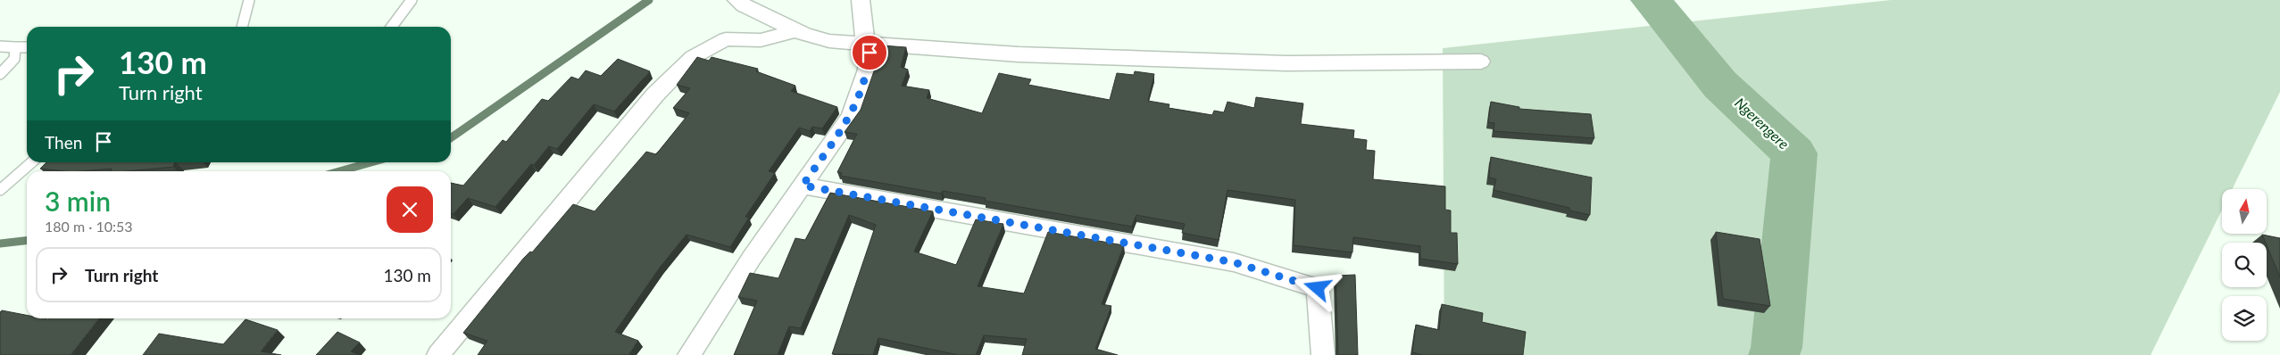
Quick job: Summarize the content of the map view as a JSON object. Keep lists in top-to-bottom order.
{
  "water": ["Ngerengere"],
  "north": "top",
  "page": {
    "turn": ["130 m", "Turn right"],
    "then": "Then",
    "heading": ["3 min", "180 m · 10:53"],
    "list": [
      {
        "name": "Turn right",
        "value": "130 m"
      }
    ]
  }
}
